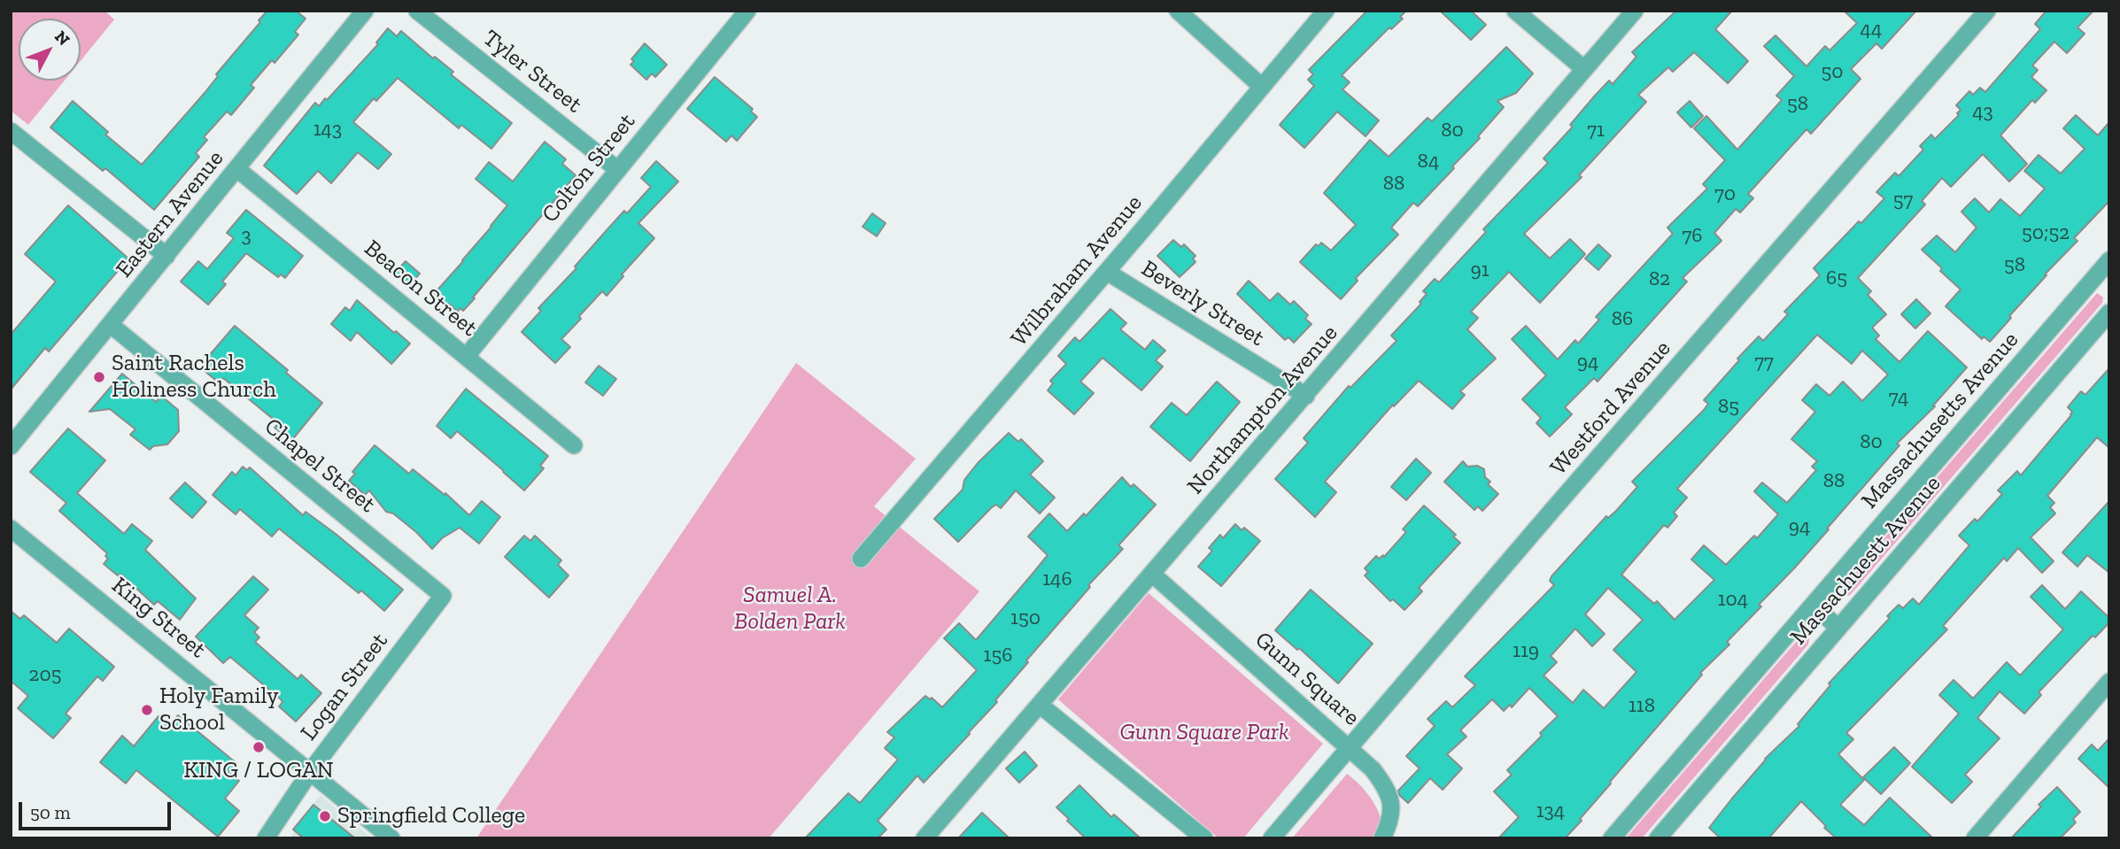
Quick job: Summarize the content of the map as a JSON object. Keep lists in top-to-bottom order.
{
  "streets": {
    "street": [
      "Tyler Street",
      "Colton Street",
      "Eastern Avenue",
      "Wilbraham Avenue",
      "Beacon Street",
      "Beverly Street",
      "Westford Avenue",
      "Northampton Avenue",
      "Massachusetts Avenue",
      "Chapel Street",
      "Massachuestt Avenue",
      "King Street",
      "Gunn Square",
      "Logan Street"
    ]
  },
  "crossings": [
    ["Tyler Street", "Colton Street"],
    ["Colton Street", "Beacon Street"],
    ["Eastern Avenue", "Beacon Street"],
    ["Eastern Avenue", "Chapel Street"],
    ["Wilbraham Avenue", "Beverly Street"],
    ["Beverly Street", "Northampton Avenue"],
    ["Westford Avenue", "Gunn Square"],
    ["Northampton Avenue", "Gunn Square"],
    ["Chapel Street", "Logan Street"],
    ["King Street", "Logan Street"]
  ],
  "parks": ["Samuel A. Bolden Park", "Gunn Square Park"],
  "places": [
    "Saint Rachels Holiness Church",
    "Holy Family School",
    "KING / LOGAN",
    "Springfield College"
  ],
  "house_numbers": [
    "44",
    "50",
    "58",
    "43",
    "143",
    "80",
    "71",
    "84",
    "88",
    "70",
    "57",
    "50;52",
    "3",
    "76",
    "58",
    "91",
    "65",
    "82",
    "86",
    "94",
    "77",
    "74",
    "85",
    "80",
    "88",
    "94",
    "146",
    "104",
    "150",
    "119",
    "156",
    "205",
    "118",
    "134"
  ],
  "scale_bar": "50 m",
  "north": "top right"
}
